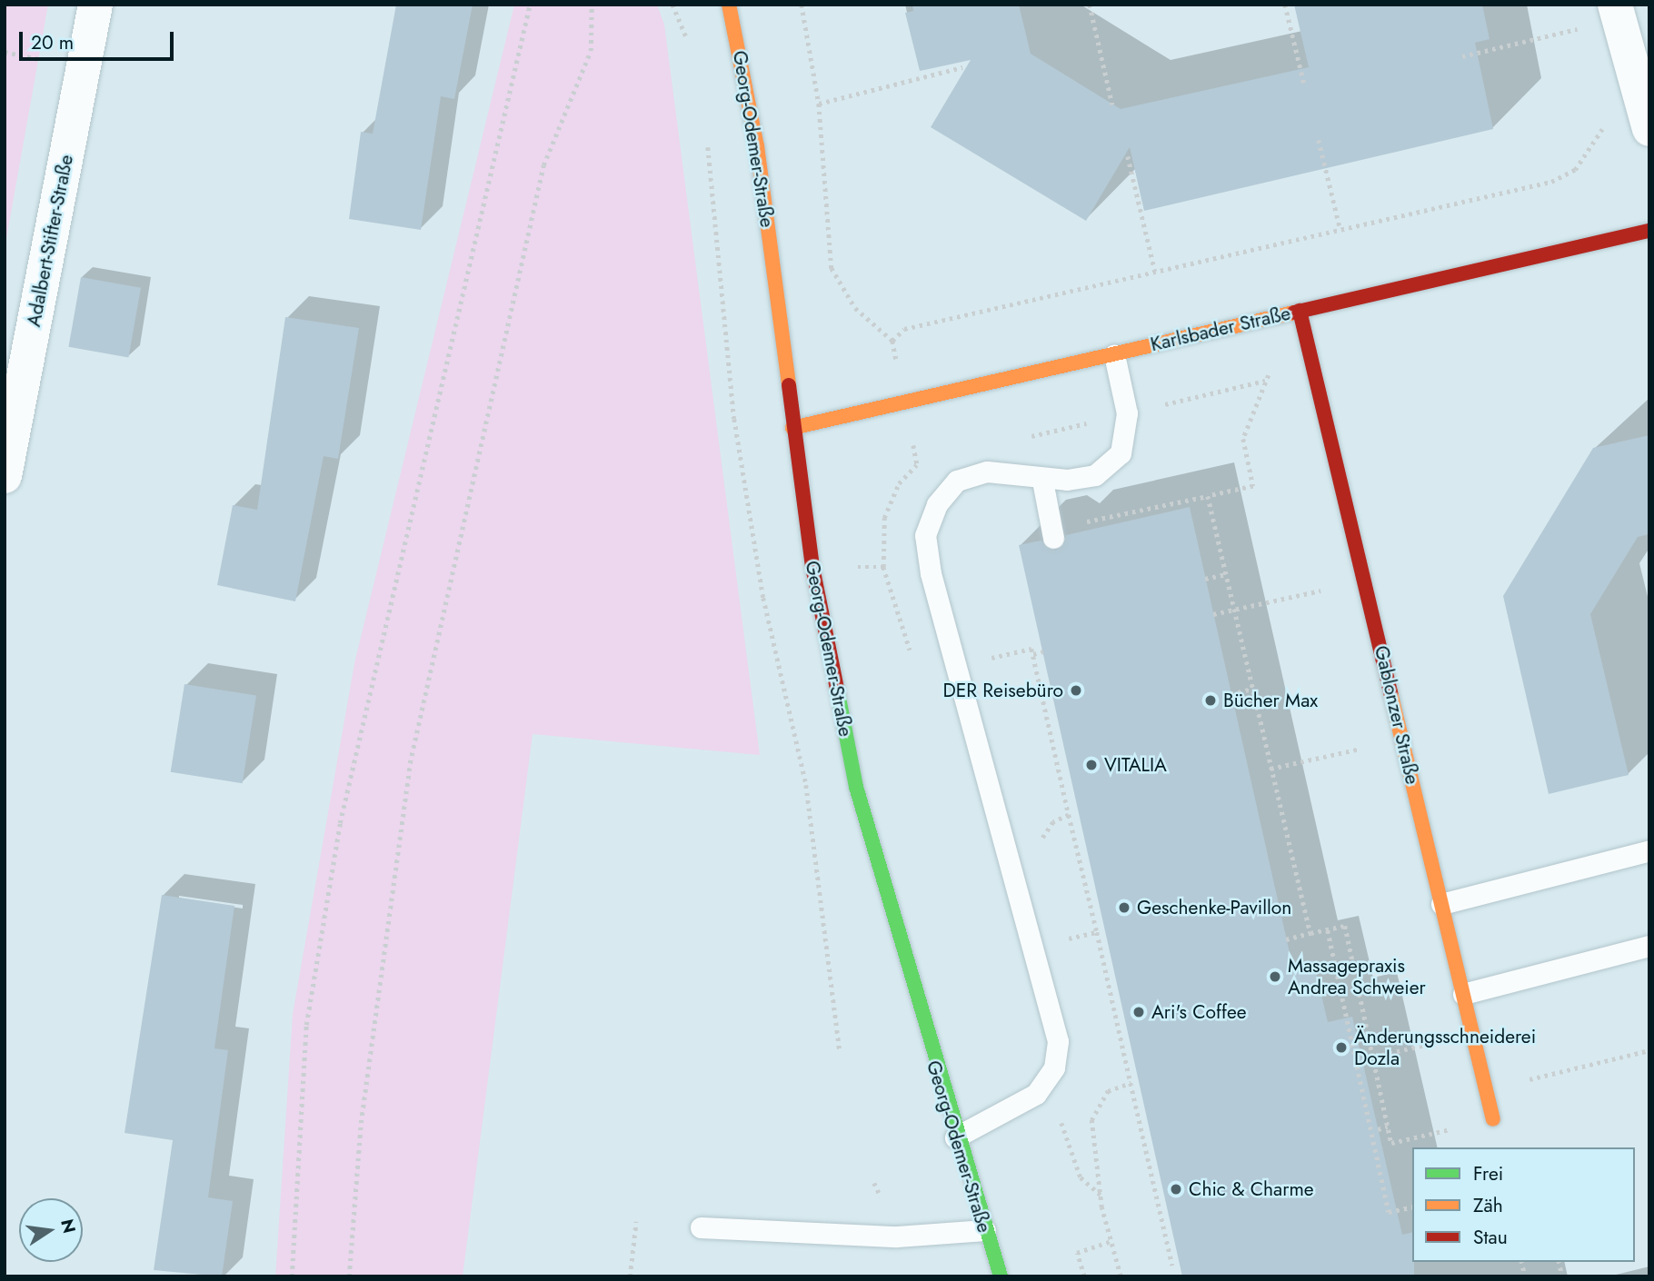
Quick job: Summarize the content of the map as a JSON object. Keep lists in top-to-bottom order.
{
  "streets": {
    "street": [
      "Georg-Odemer-Straße",
      "Adalbert-Stifter-Straße",
      "Karlsbader Straße",
      "Gablonzer Straße"
    ]
  },
  "crossings": [
    ["Georg-Odemer-Straße", "Karlsbader Straße"],
    ["Karlsbader Straße", "Gablonzer Straße"]
  ],
  "places": [
    "DER Reisebüro",
    "Bücher Max",
    "VITALIA",
    "Geschenke-Pavillon",
    "Massagepraxis Andrea Schweier",
    "Ari's Coffee",
    "Änderungsschneiderei Dozla",
    "Chic & Charme"
  ],
  "legend": ["Frei", "Zäh", "Stau"],
  "scale_bar": "20 m",
  "north": "right"
}
